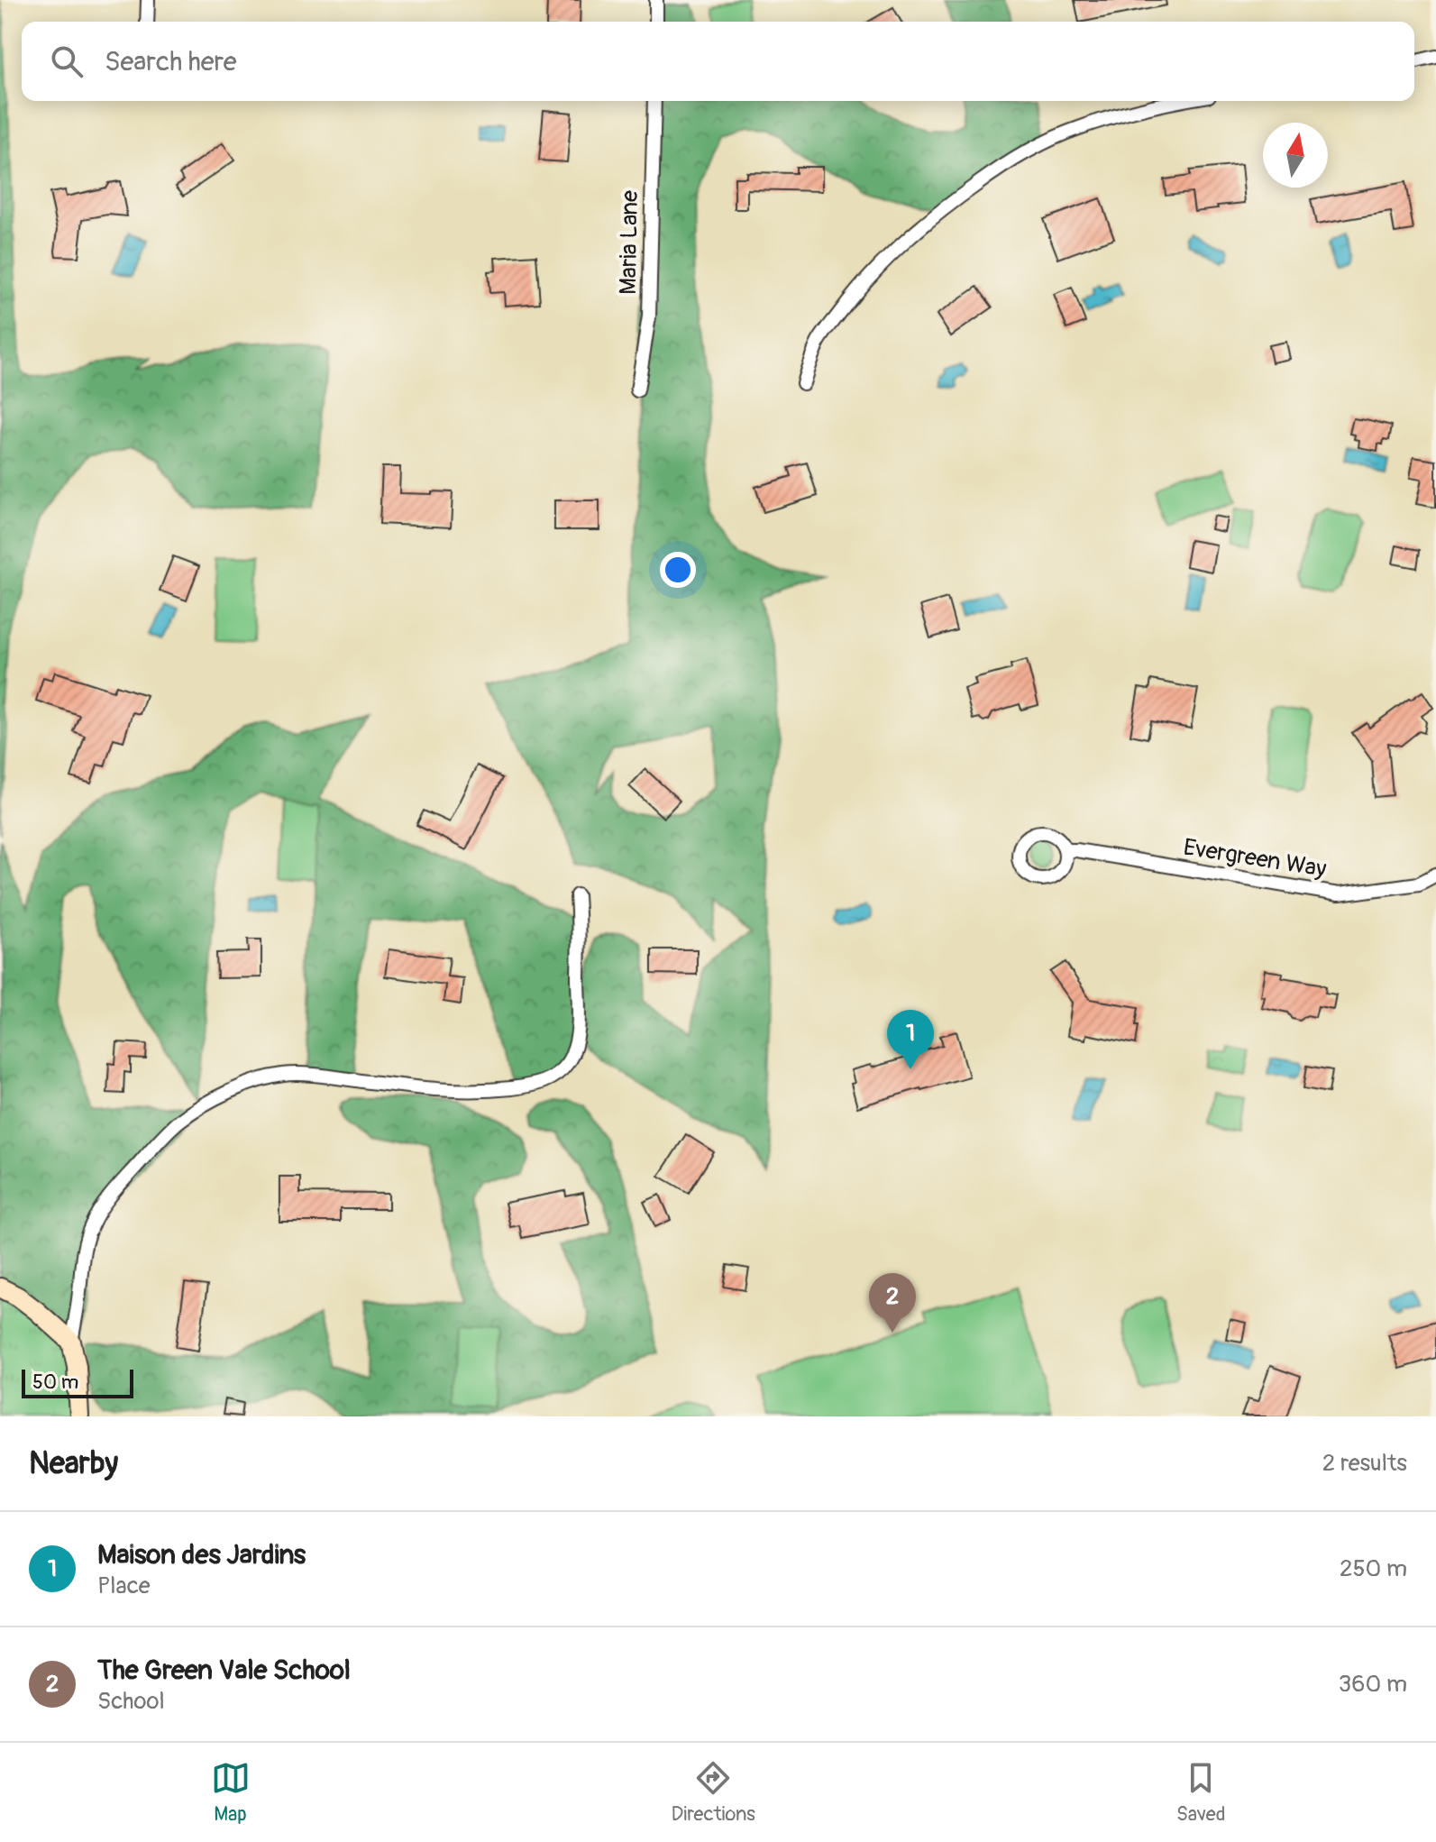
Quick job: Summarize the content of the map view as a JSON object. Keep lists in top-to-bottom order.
{
  "streets": {
    "street": ["Maria Lane", "Evergreen Way"]
  },
  "scale_bar": "50 m",
  "north": "top",
  "page": {
    "search": "Search here",
    "pins": ["1", "2"],
    "scale": "50 m",
    "heading": ["Nearby", "2 results"],
    "list": [
      {
        "mark": "1",
        "name": "Maison des Jardins",
        "note": "Place",
        "value": "250 m"
      },
      {
        "mark": "2",
        "name": "The Green Vale School",
        "note": "School",
        "value": "360 m"
      }
    ],
    "nav": ["Map", "Directions", "Saved"]
  }
}
